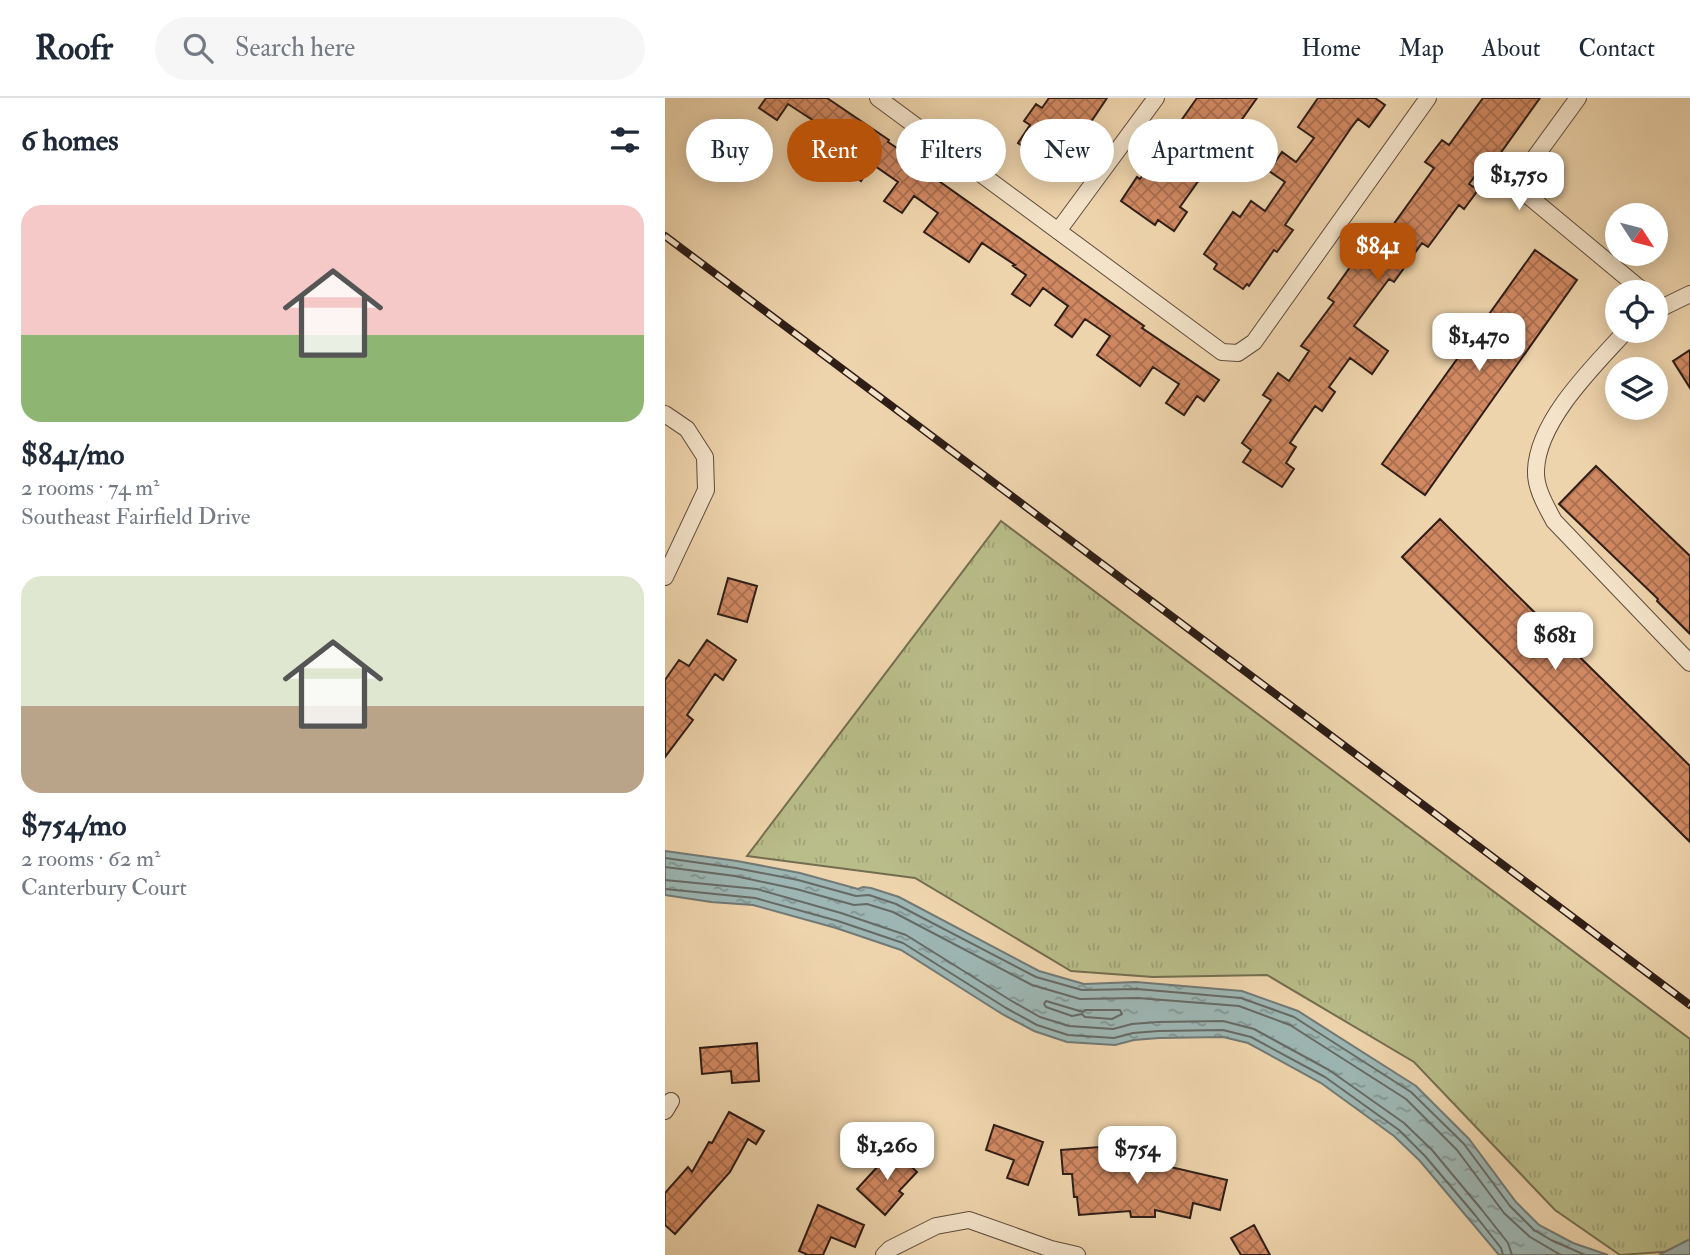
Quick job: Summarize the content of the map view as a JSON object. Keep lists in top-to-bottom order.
{
  "north": "bottom right",
  "page": {
    "header": "Roofr",
    "search": "Search here",
    "nav": [
      "Home",
      "Map",
      "About",
      "Contact"
    ],
    "heading": "6 homes",
    "chip": [
      "Buy",
      "Rent",
      "Filters",
      "New",
      "Apartment"
    ],
    "price": [
      "$1,750",
      "$841",
      "$1,470",
      "$681",
      "$1,260",
      "$754"
    ],
    "list": [
      {
        "name": "$841/mo",
        "note": "2 rooms · 74 m² · Southeast Fairfield Drive"
      },
      {
        "name": "$754/mo",
        "note": "2 rooms · 62 m² · Canterbury Court"
      }
    ]
  }
}
